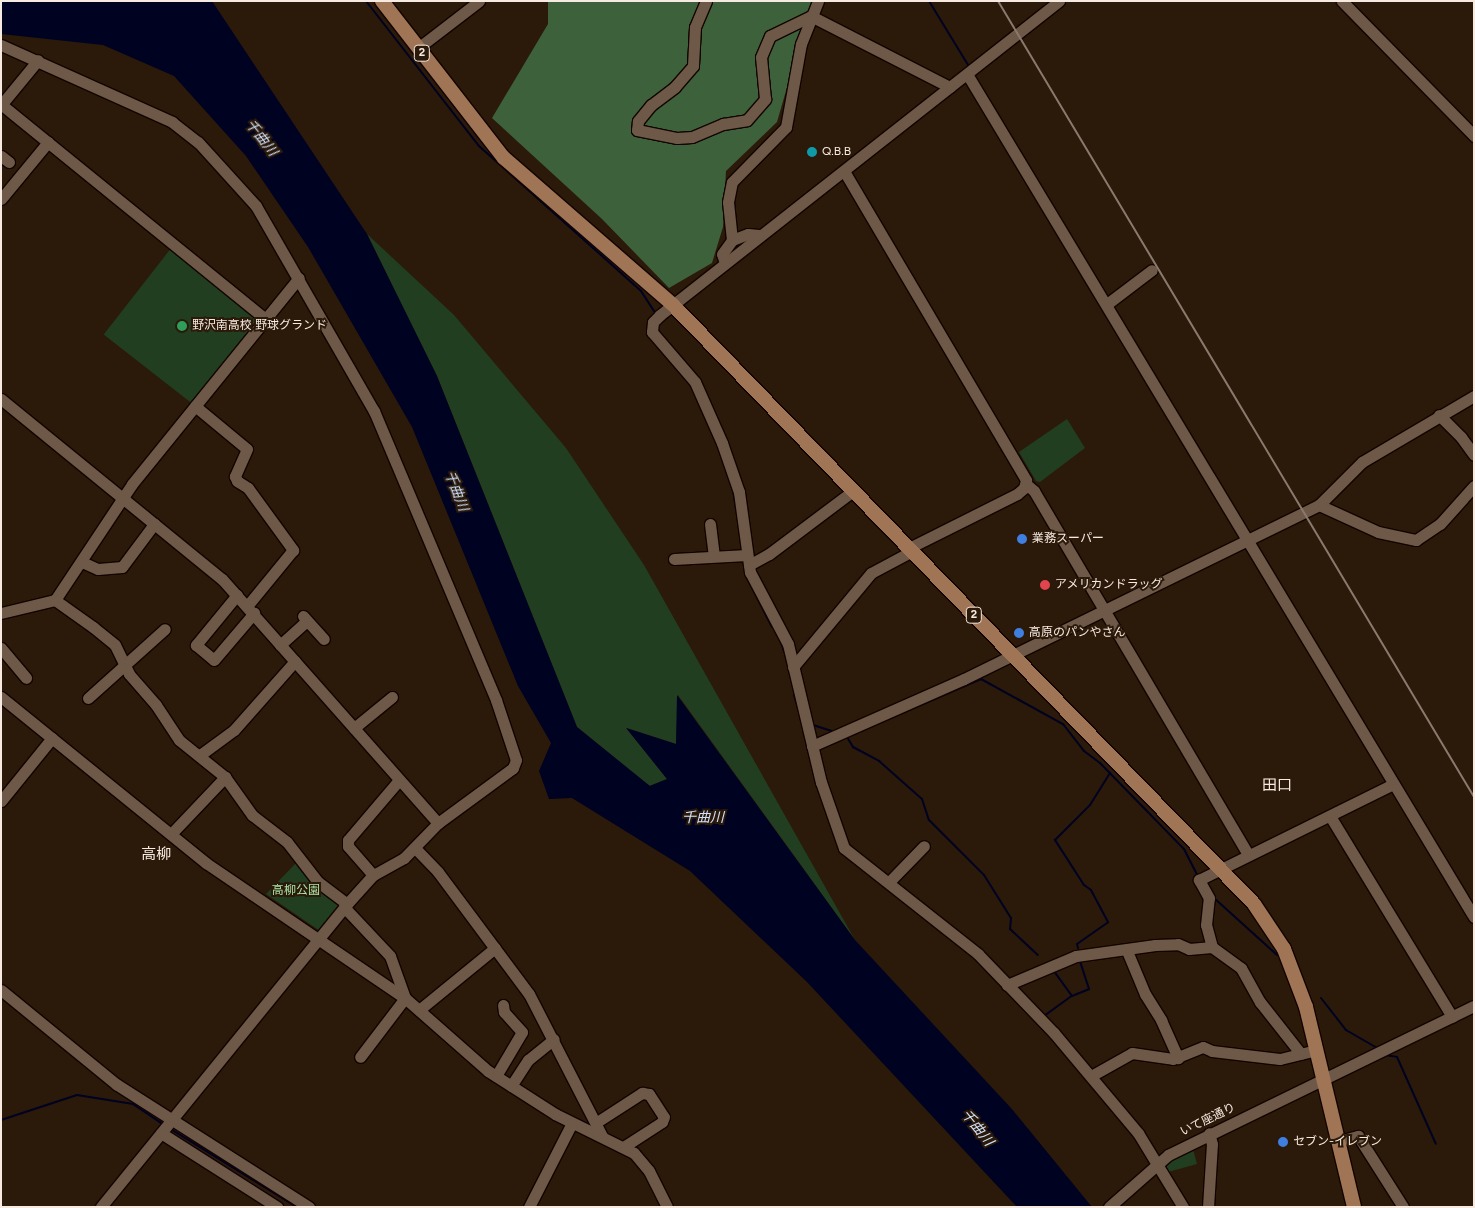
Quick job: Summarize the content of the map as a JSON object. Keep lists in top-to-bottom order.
{
  "streets": {
    "main road": ["2"],
    "street": ["いて座通り"]
  },
  "crossings": [
    ["2", "いて座通り"]
  ],
  "districts": ["田口", "高柳"],
  "water": ["千曲川"],
  "parks": ["高柳公園"],
  "places": [
    "Q.B.B",
    "野沢南高校 野球グランド",
    "業務スーパー",
    "アメリカンドラッグ",
    "高原のパンやさん",
    "セブン-イレブン"
  ]
}
